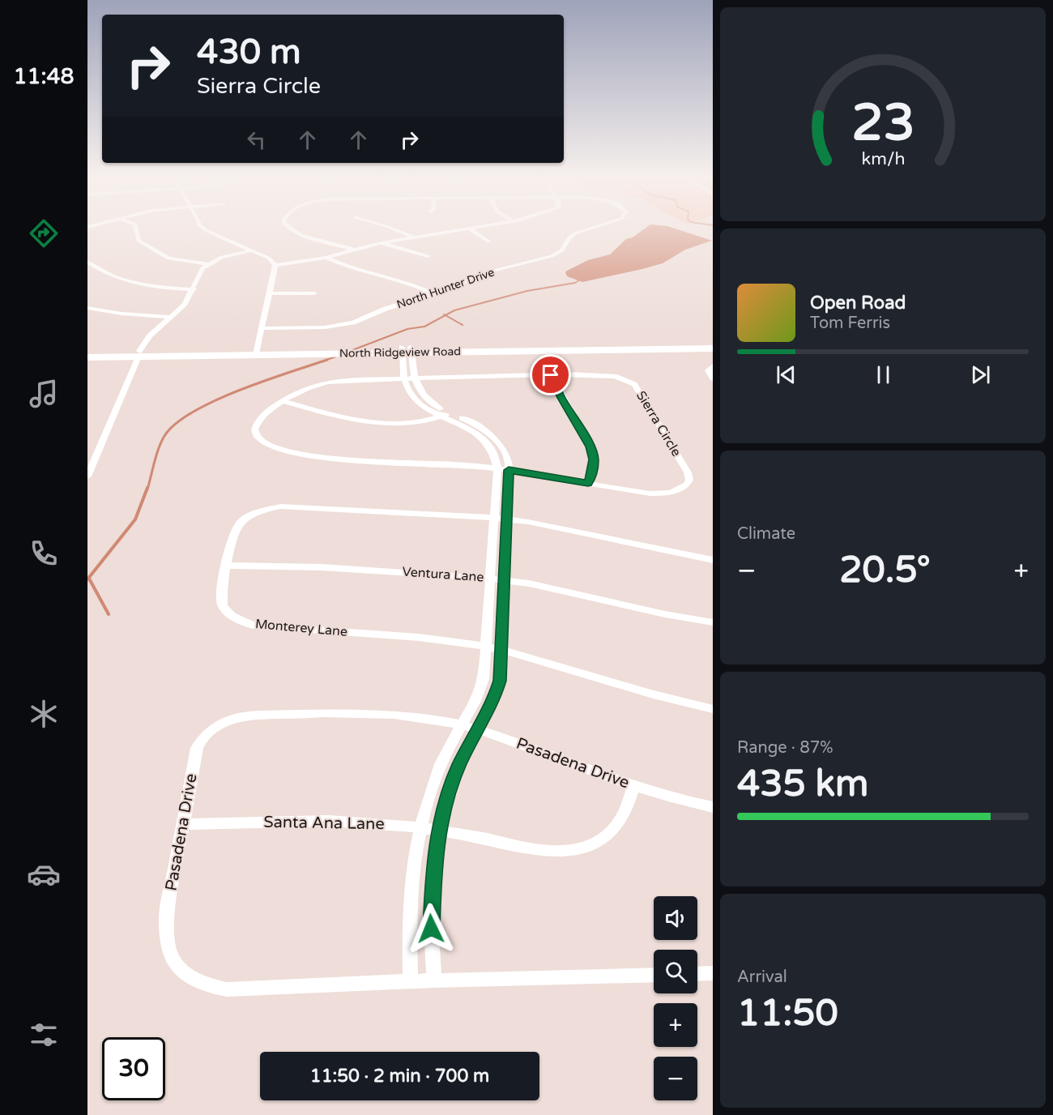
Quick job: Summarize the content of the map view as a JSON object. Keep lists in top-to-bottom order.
{
  "streets": {
    "main road": ["North Ridgeview Road"],
    "street": [
      "North Hunter Drive",
      "Sierra Circle",
      "Ventura Lane",
      "Monterey Lane",
      "Pasadena Drive",
      "Santa Ana Lane"
    ]
  },
  "crossings": [
    ["Ventura Lane", "Monterey Lane"],
    ["Pasadena Drive", "Santa Ana Lane"]
  ],
  "page": {
    "tabs": "11:48",
    "turn": ["430 m", "Sierra Circle"],
    "song": ["Open Road", "Tom Ferris"],
    "tile": [
      "Climate",
      ["Range · 87%", "435 km"],
      ["Arrival", "11:50"]
    ],
    "heat": ["−", "20.5°", "+"],
    "map_buttons": ["+", "−"],
    "limit": "30",
    "trip": "11:50 · 2 min · 700 m",
    "gauge": ["23", "km/h"]
  }
}
